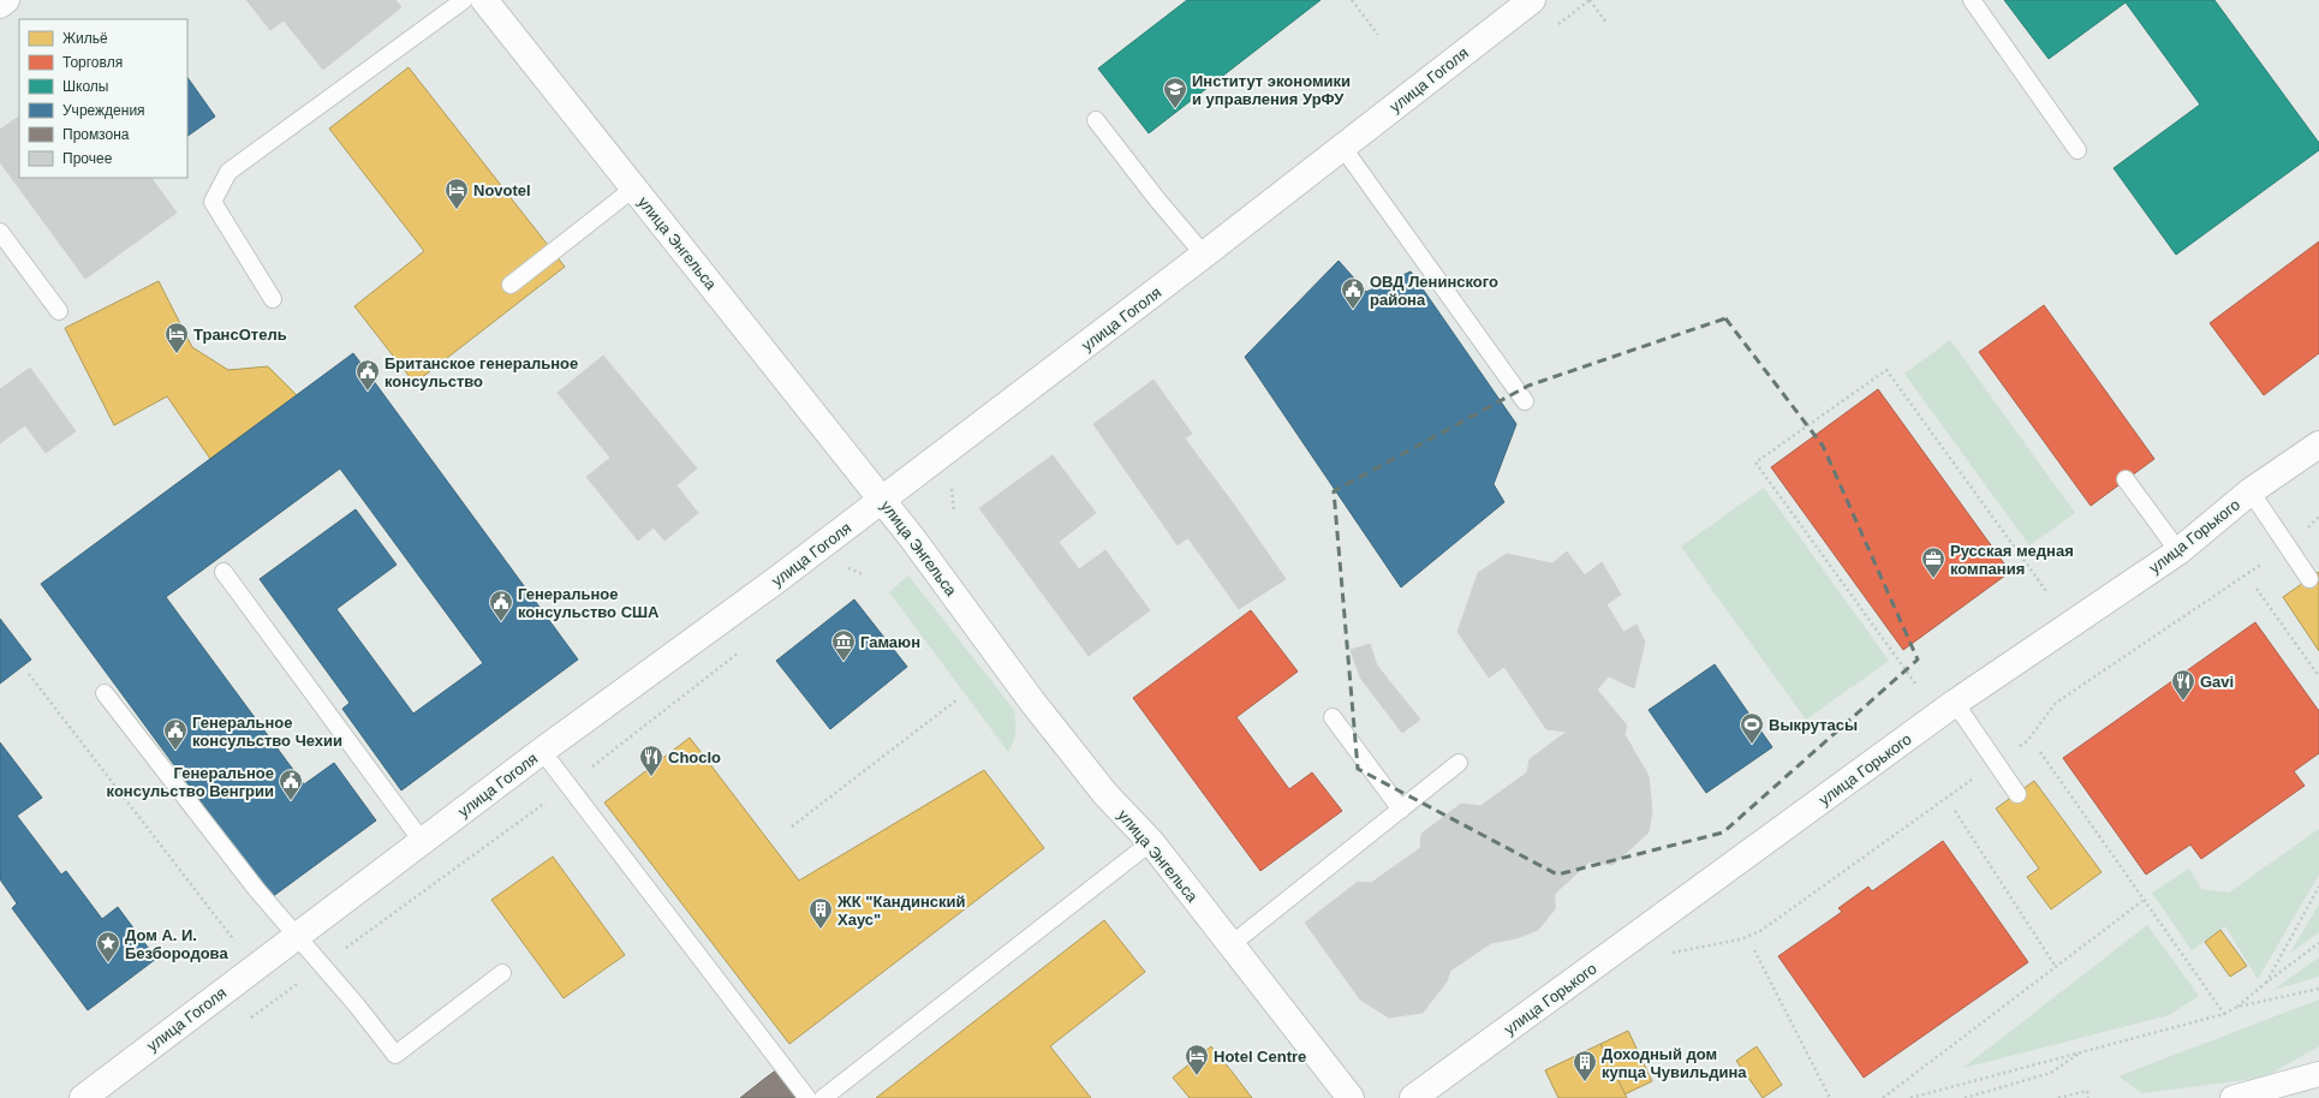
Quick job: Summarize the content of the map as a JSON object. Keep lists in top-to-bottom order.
{
  "streets": {
    "street": ["улица Гоголя", "улица Энгельса", "улица Горького"]
  },
  "crossings": [
    ["улица Гоголя", "улица Энгельса"]
  ],
  "places": {
    "school or university": ["Институт экономики и управления УрФУ"],
    "hotel": ["Novotel", "ТрансОтель", "Hotel Centre"],
    "public building": [
      "ОВД Ленинского района",
      "Британское генеральное консульство",
      "Генеральное консульство США",
      "Генеральное консульство Чехии",
      "Генеральное консульство Венгрии"
    ],
    "office": ["Русская медная компания"],
    "museum": ["Гамаюн"],
    "restaurant": ["Gavi", "Choclo"],
    "sports": ["Выкрутасы"],
    "building": ["ЖК \"Кандинский Хаус\"", "Доходный дом купца Чувильдина"],
    "place": ["Дом А. И. Безбородова"]
  },
  "legend": [
    "Жильё",
    "Торговля",
    "Школы",
    "Учреждения",
    "Промзона",
    "Прочее"
  ]
}
